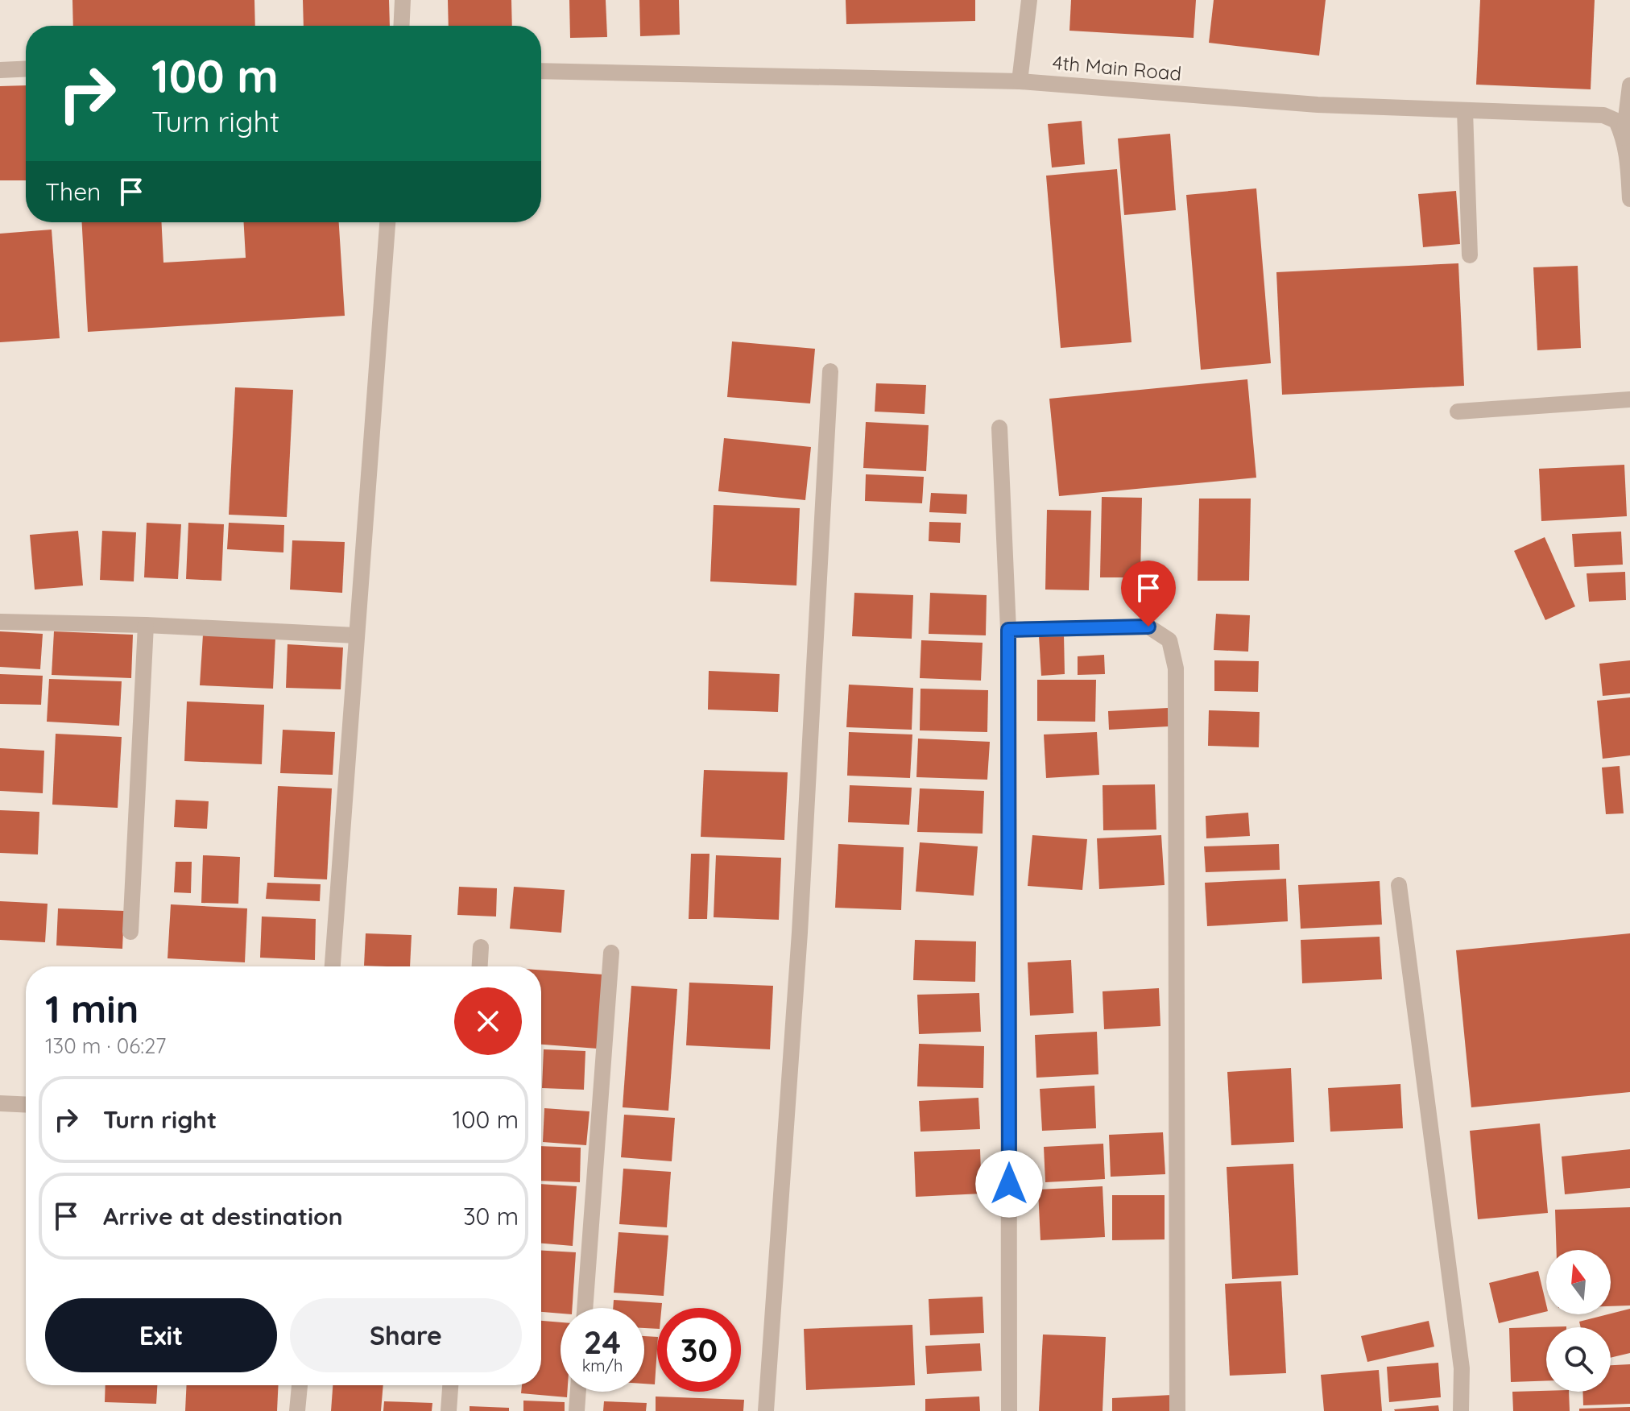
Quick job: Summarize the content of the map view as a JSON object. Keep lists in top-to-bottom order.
{
  "streets": {
    "street": ["4th Main Road"]
  },
  "north": "top",
  "page": {
    "turn": ["100 m", "Turn right"],
    "then": "Then",
    "heading": ["1 min", "130 m · 06:27"],
    "list": [
      {
        "name": "Turn right",
        "value": "100 m"
      },
      {
        "name": "Arrive at destination",
        "value": "30 m"
      }
    ],
    "buttons": ["Exit", "Share"],
    "speed": "24 km/h",
    "limit": "30"
  }
}
